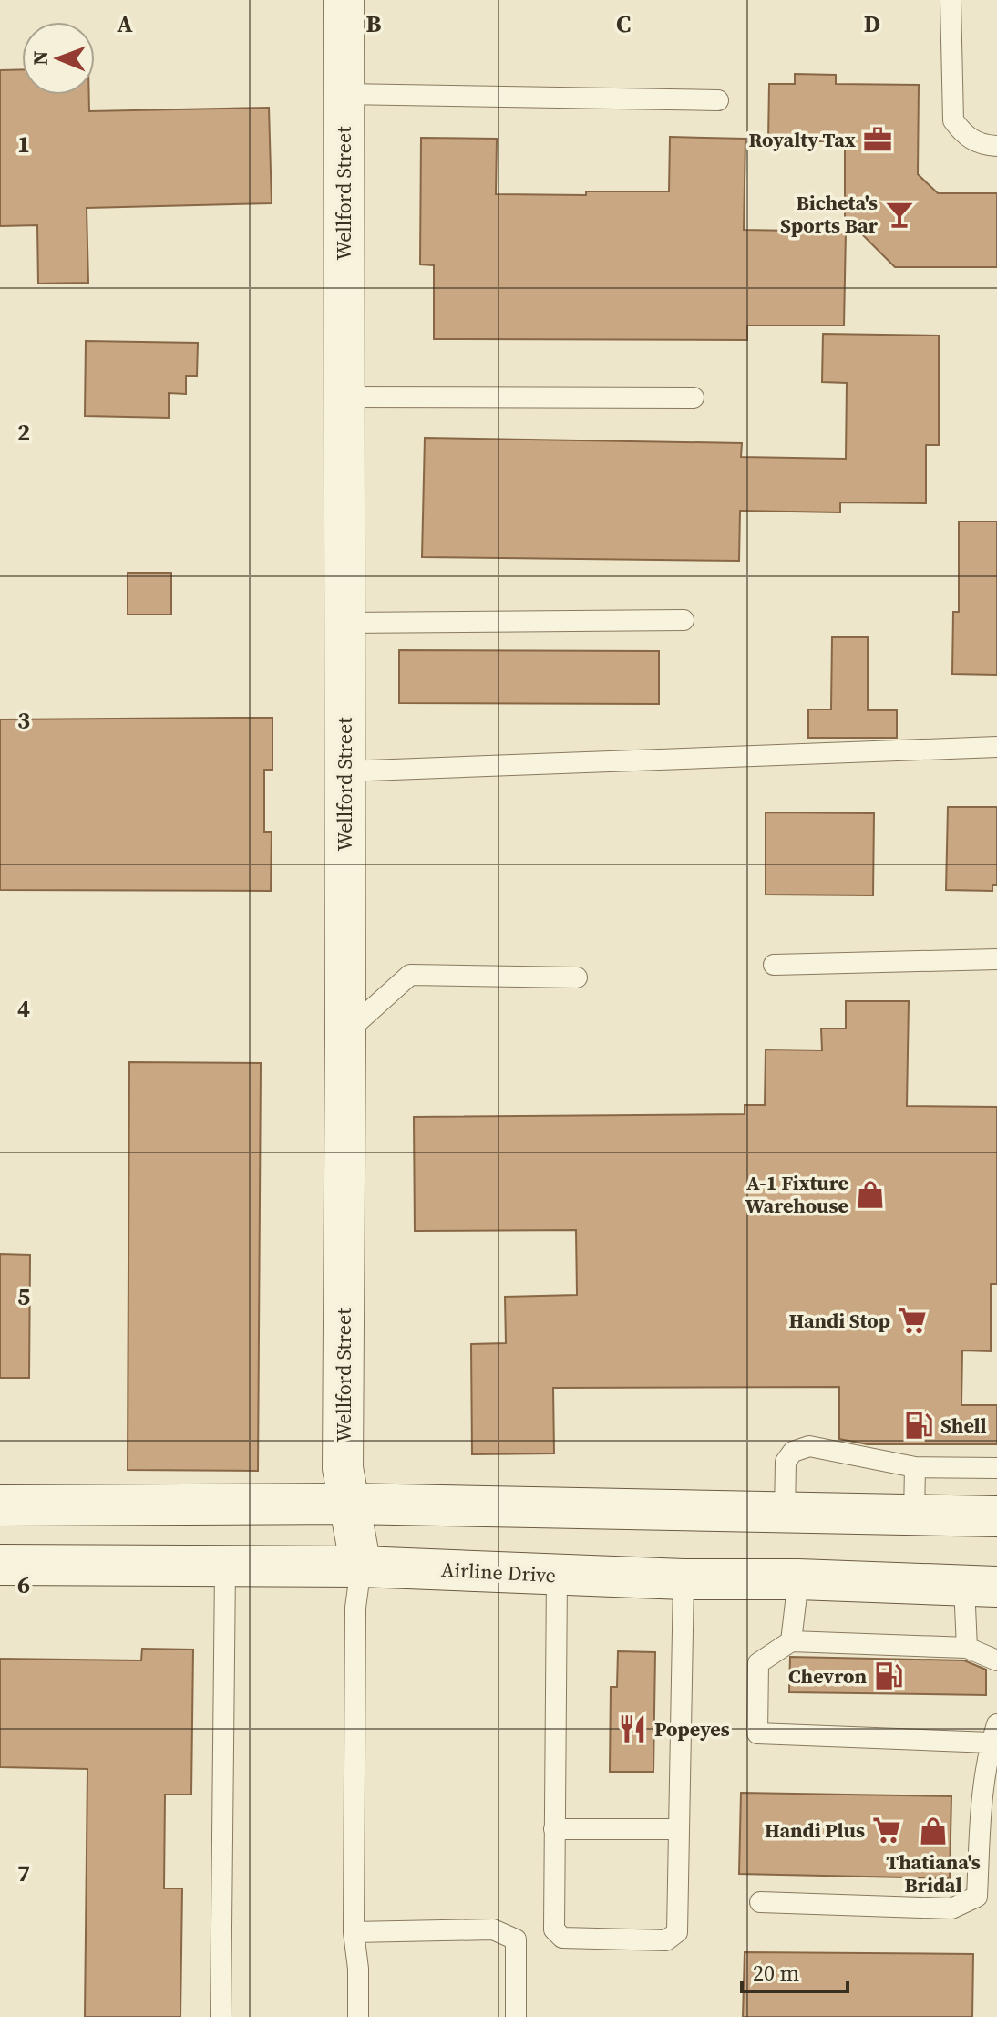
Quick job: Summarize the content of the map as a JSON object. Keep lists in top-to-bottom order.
{
  "streets": {
    "main road": ["Wellford Street", "Airline Drive"]
  },
  "crossings": [
    ["Wellford Street", "Airline Drive"]
  ],
  "places": {
    "office": ["Royalty Tax"],
    "bar": ["Bicheta's Sports Bar"],
    "shop": ["A-1 Fixture Warehouse", "Thatiana's Bridal"],
    "supermarket": ["Handi Stop", "Handi Plus"],
    "fuel station": ["Shell", "Chevron"],
    "restaurant": ["Popeyes"]
  },
  "scale_bar": "20 m",
  "north": "left",
  "grid": {
    "columns": [
      "A",
      "B",
      "C",
      "D"
    ],
    "rows": [
      "1",
      "2",
      "3",
      "4",
      "5",
      "6",
      "7"
    ]
  }
}
